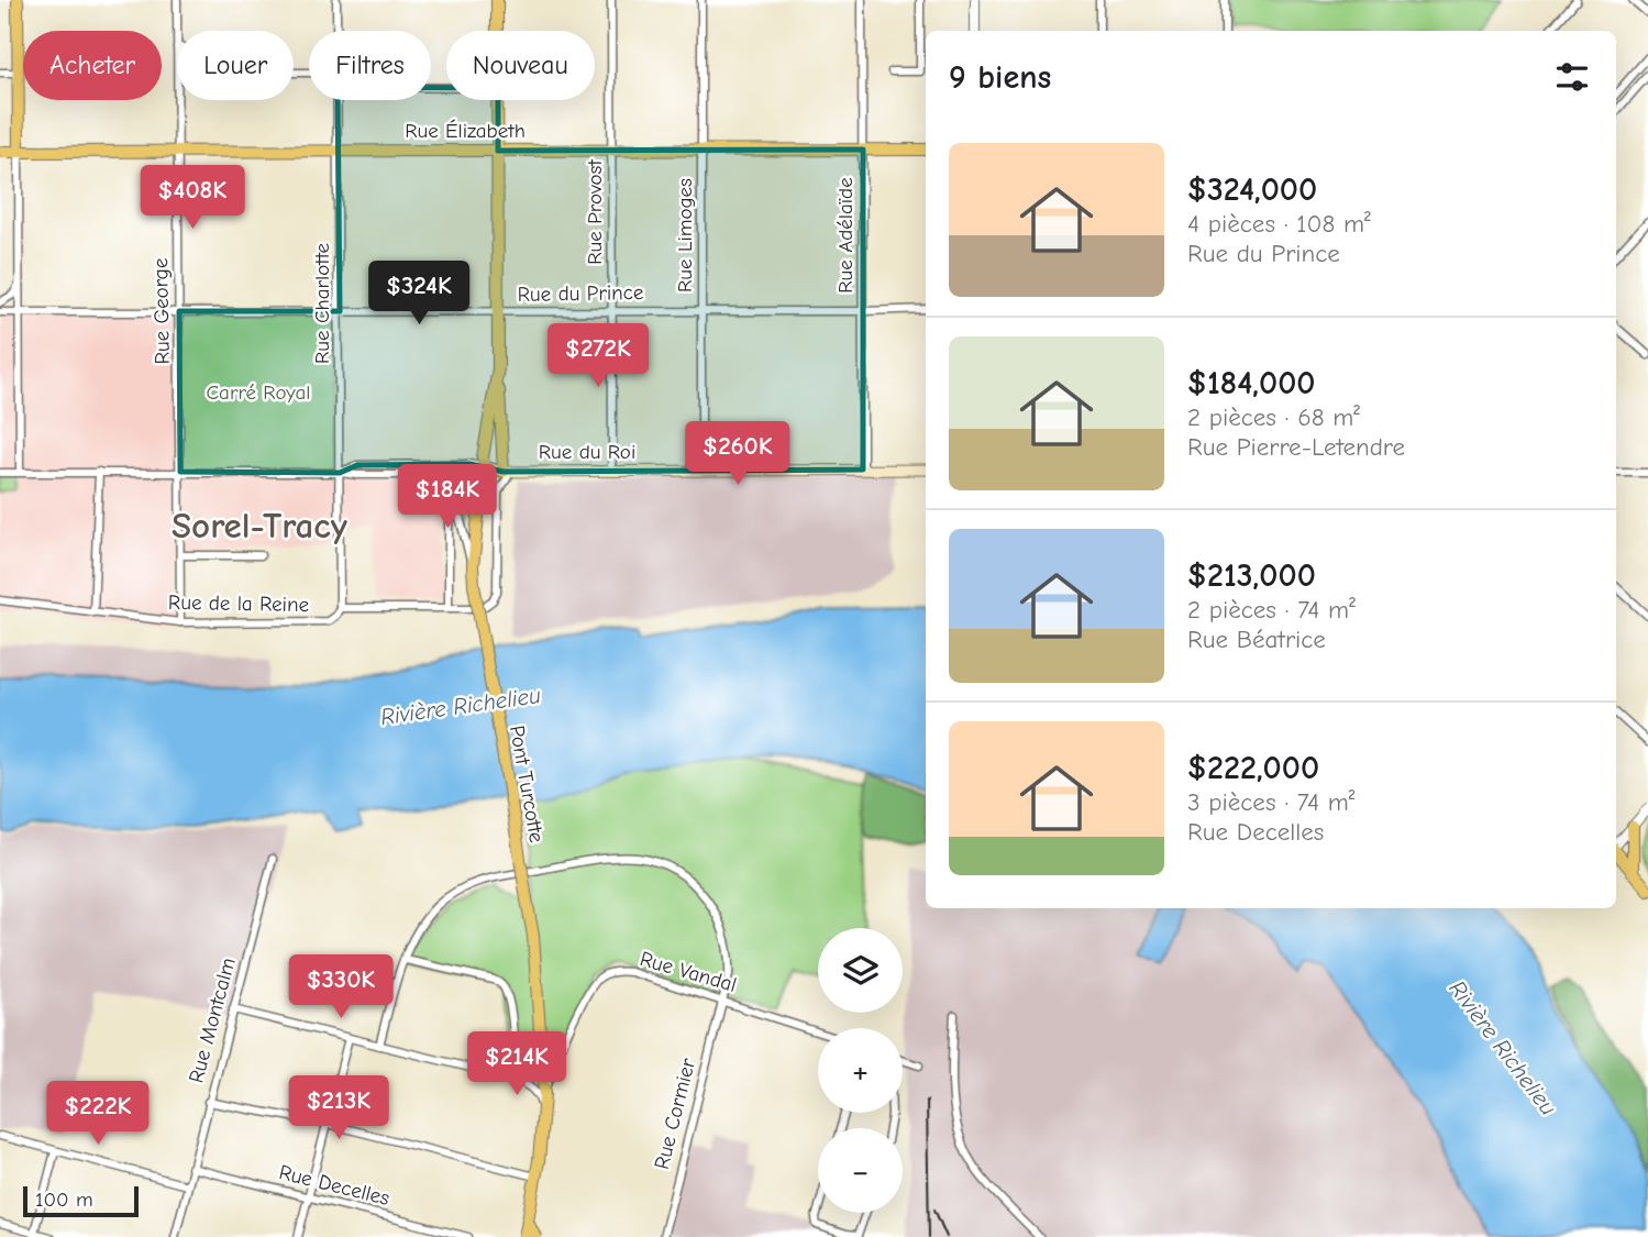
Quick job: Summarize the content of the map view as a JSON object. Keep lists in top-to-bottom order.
{
  "streets": {
    "main road": ["Rue Élizabeth", "Rue du Roi", "Pont Turcotte"],
    "street": [
      "Rue Provost",
      "Rue Limoges",
      "Rue Adélaïde",
      "Rue du Prince",
      "Rue Charlotte",
      "Rue George",
      "Rue de la Reine",
      "Rue Vandal",
      "Rue Montcalm",
      "Rue Cormier",
      "Rue Decelles"
    ]
  },
  "crossings": [
    ["Rue Élizabeth", "Rue Provost"],
    ["Rue Élizabeth", "Rue Limoges"],
    ["Rue Élizabeth", "Rue Adélaïde"],
    ["Rue Élizabeth", "Rue Charlotte"],
    ["Rue Élizabeth", "Rue George"],
    ["Rue Provost", "Rue du Prince"],
    ["Rue Provost", "Rue du Roi"],
    ["Rue Limoges", "Rue du Prince"],
    ["Rue Limoges", "Rue du Roi"],
    ["Rue Adélaïde", "Rue du Prince"],
    ["Rue Adélaïde", "Rue du Roi"],
    ["Rue du Prince", "Rue Charlotte"],
    ["Rue du Prince", "Rue George"],
    ["Rue Charlotte", "Rue du Roi"],
    ["Rue Charlotte", "Rue de la Reine"],
    ["Rue George", "Rue du Roi"],
    ["Rue George", "Rue de la Reine"],
    ["Rue du Roi", "Pont Turcotte"],
    ["Pont Turcotte", "Rue Vandal"],
    ["Rue Vandal", "Rue Cormier"],
    ["Rue Montcalm", "Rue Decelles"]
  ],
  "districts": ["Sorel-Tracy"],
  "water": ["Rivière Richelieu"],
  "parks": ["Carré Royal"],
  "scale_bar": "100 m",
  "page": {
    "chip": [
      "Acheter",
      "Louer",
      "Filtres",
      "Nouveau"
    ],
    "heading": "9 biens",
    "list": [
      {
        "name": "$324,000",
        "note": "4 pièces · 108 m² · Rue du Prince"
      },
      {
        "name": "$184,000",
        "note": "2 pièces · 68 m² · Rue Pierre-Letendre"
      },
      {
        "name": "$213,000",
        "note": "2 pièces · 74 m² · Rue Béatrice"
      },
      {
        "name": "$222,000",
        "note": "3 pièces · 74 m² · Rue Decelles"
      }
    ],
    "price": [
      "$408K",
      "$324K",
      "$272K",
      "$260K",
      "$184K",
      "$330K",
      "$214K",
      "$213K",
      "$222K"
    ],
    "map_buttons": ["+", "−"],
    "scale": "100 m"
  }
}
